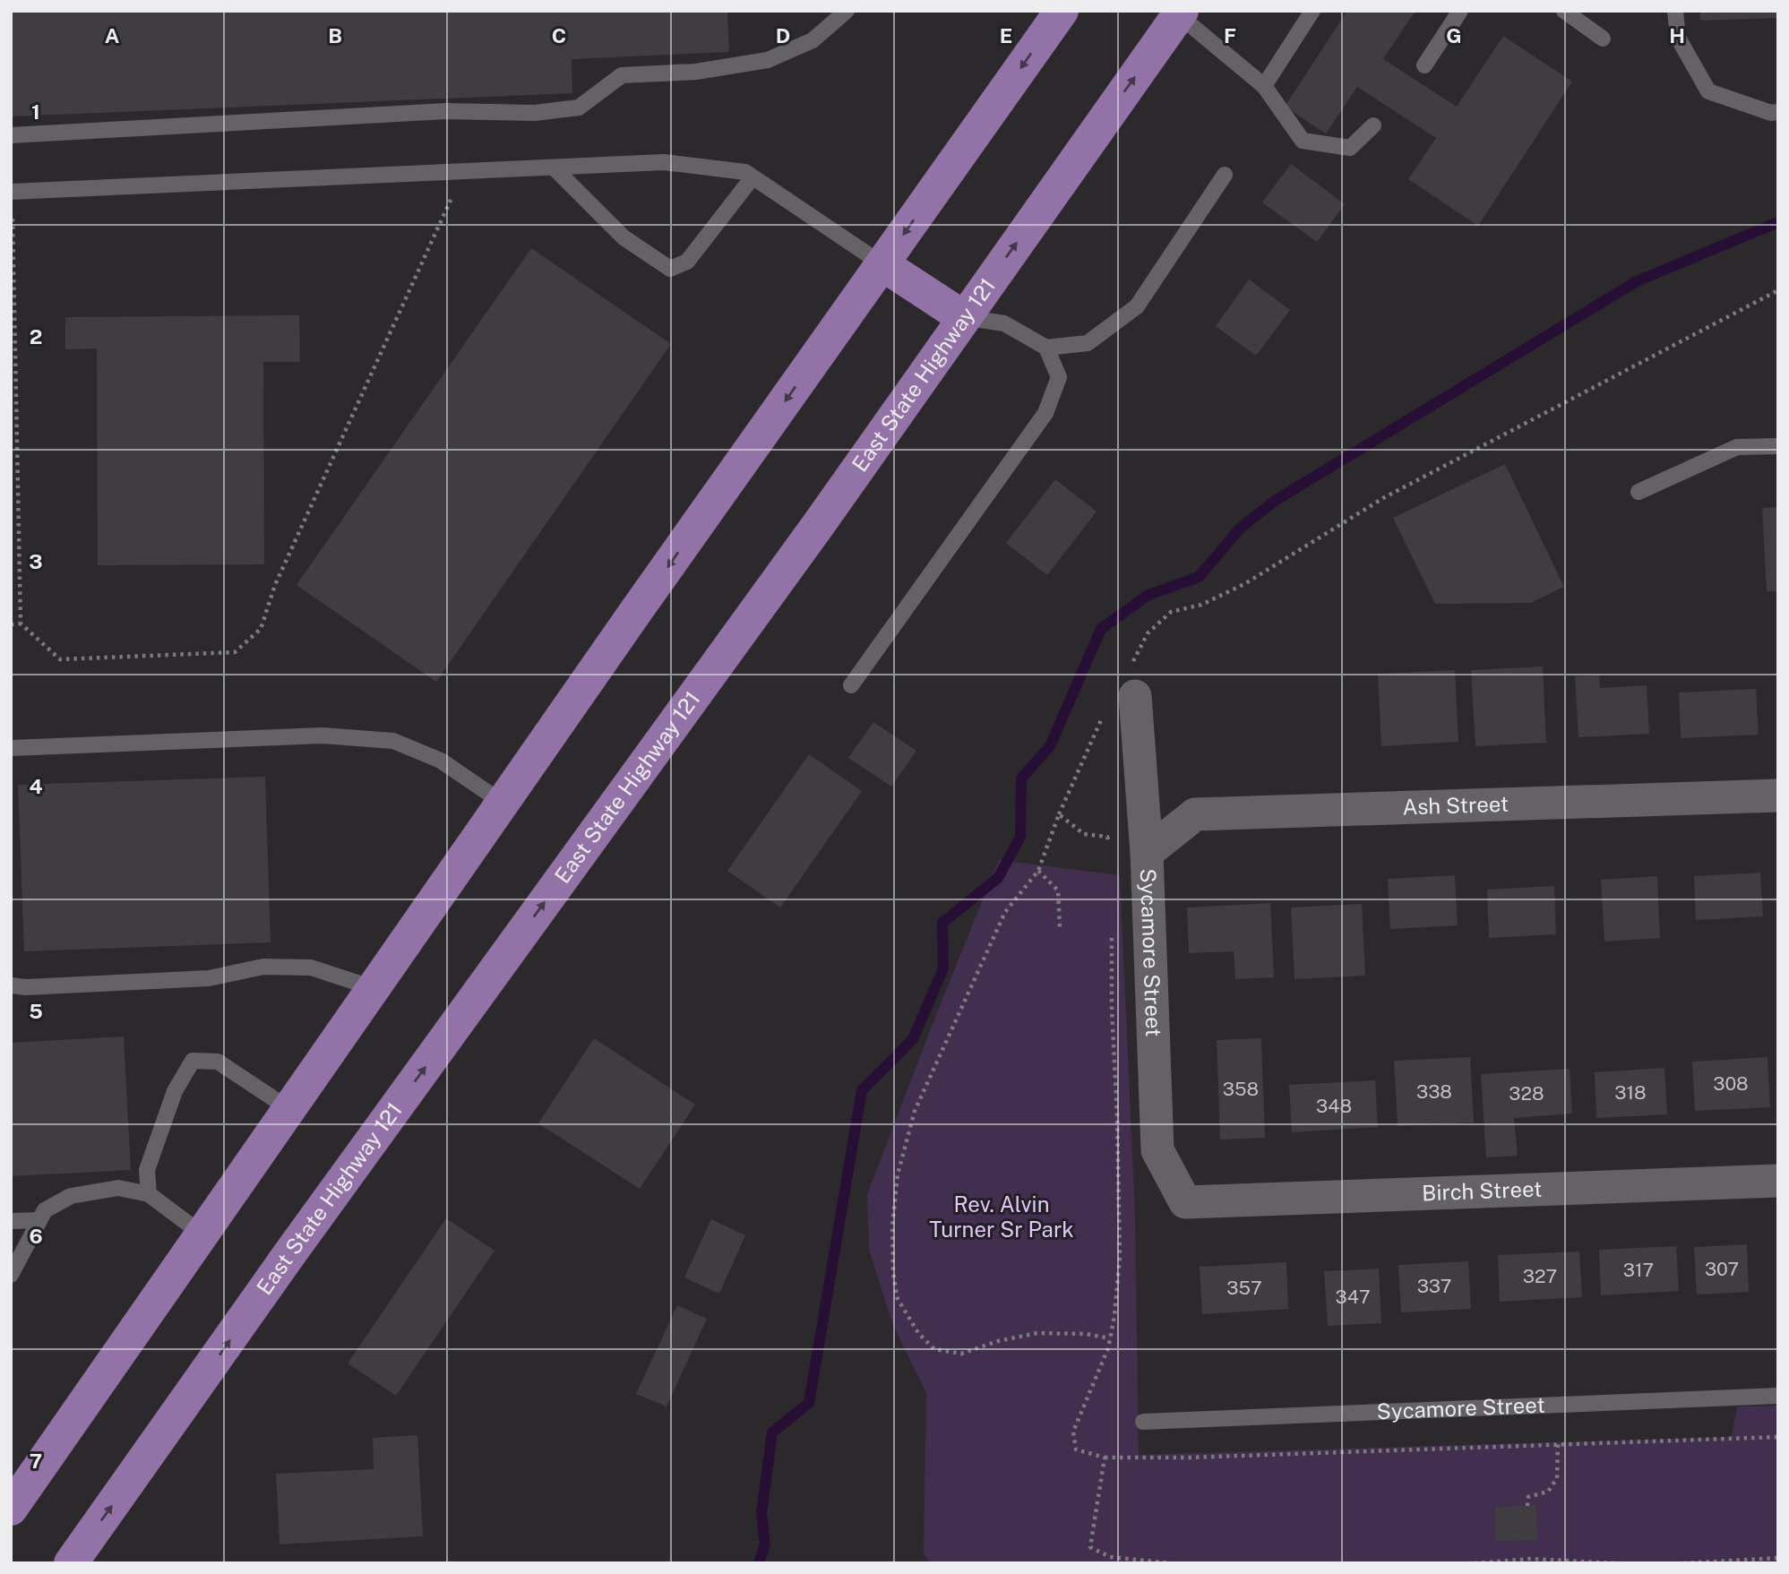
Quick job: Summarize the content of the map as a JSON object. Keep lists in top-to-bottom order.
{
  "streets": {
    "main road": ["East State Highway 121"],
    "street": ["Ash Street", "Sycamore Street", "Birch Street"]
  },
  "crossings": [
    ["Ash Street", "Sycamore Street"],
    ["Sycamore Street", "Birch Street"]
  ],
  "parks": ["Rev. Alvin Turner Sr Park"],
  "house_numbers": [
    "308",
    "358",
    "338",
    "318",
    "328",
    "348",
    "307",
    "317",
    "327",
    "337",
    "357",
    "347"
  ],
  "grid": {
    "columns": [
      "A",
      "B",
      "C",
      "D",
      "E",
      "F",
      "G",
      "H"
    ],
    "rows": [
      "1",
      "2",
      "3",
      "4",
      "5",
      "6",
      "7"
    ]
  }
}
